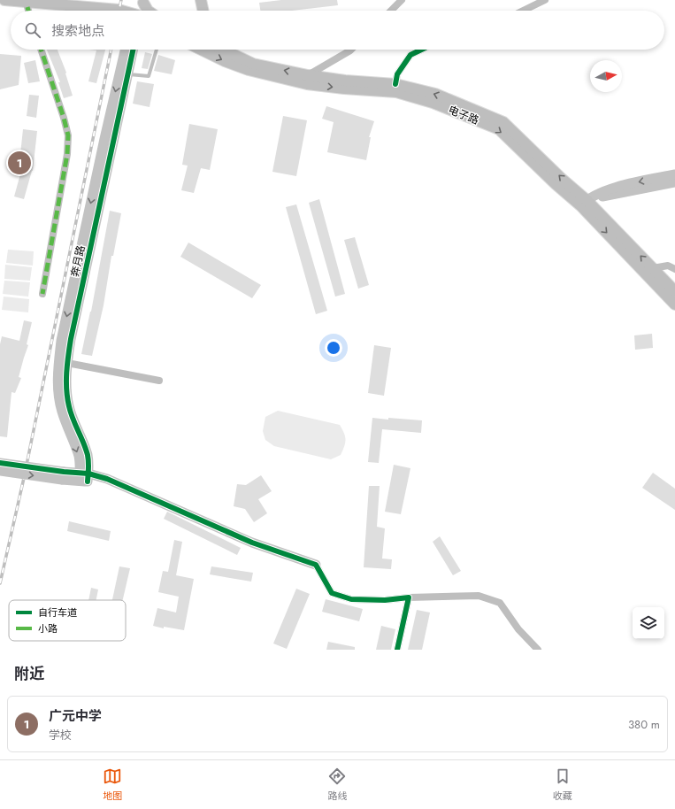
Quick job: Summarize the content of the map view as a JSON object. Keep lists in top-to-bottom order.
{
  "streets": {
    "main road": ["电子路"],
    "street": ["奔月路"]
  },
  "legend": ["自行车道", "小路"],
  "north": "right",
  "page": {
    "search": "搜索地点",
    "pins": "1",
    "heading": "附近",
    "list": [
      {
        "mark": "1",
        "name": "广元中学",
        "note": "学校",
        "value": "380 m"
      }
    ],
    "nav": ["地图", "路线", "收藏"]
  }
}
